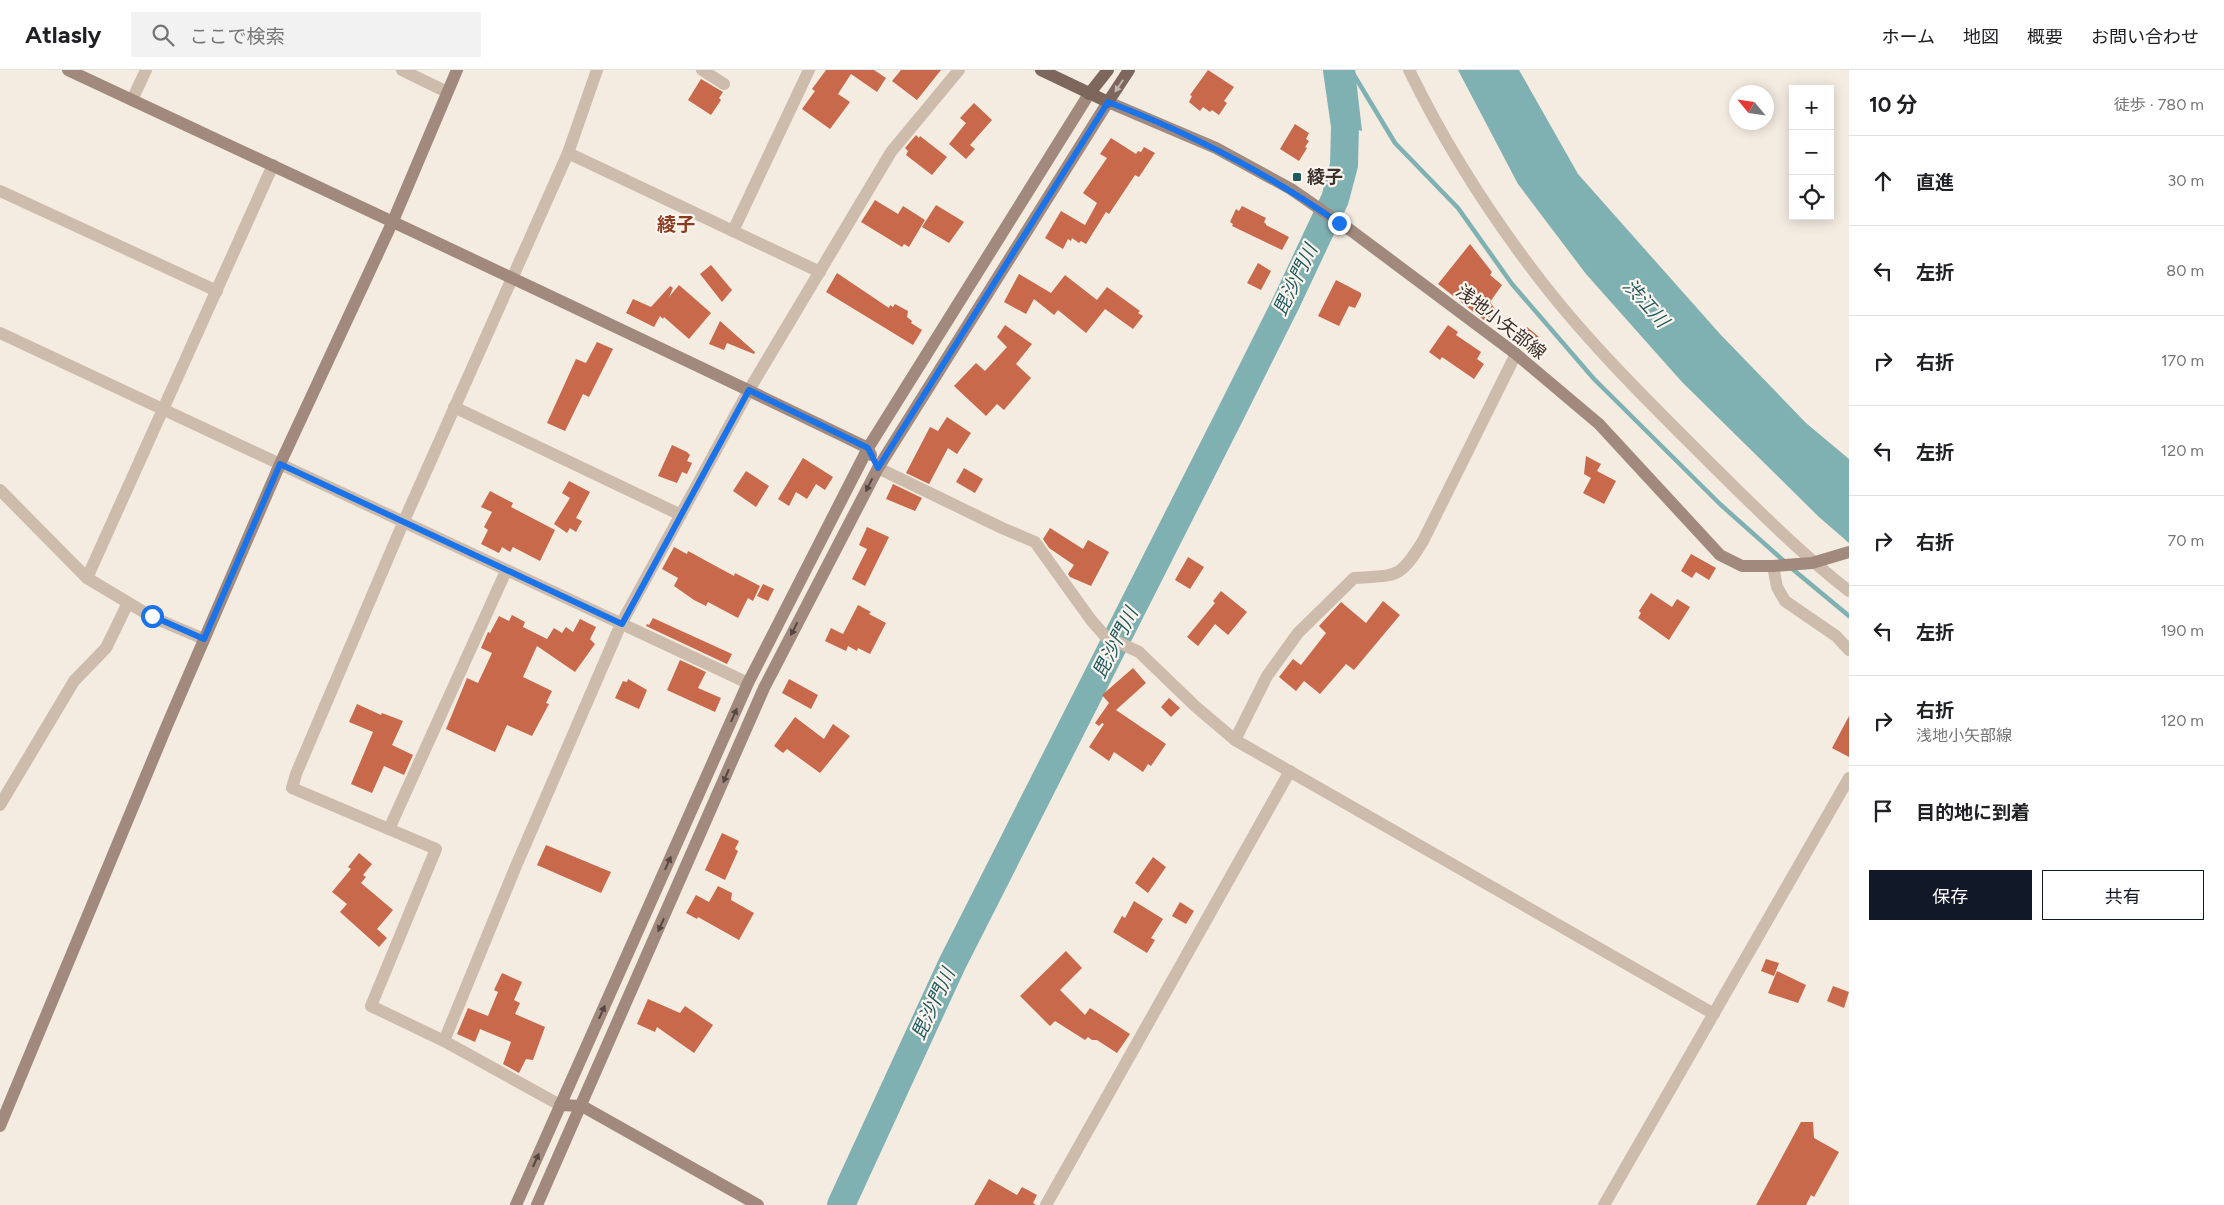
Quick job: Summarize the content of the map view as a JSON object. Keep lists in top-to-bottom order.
{
  "streets": {
    "street": ["浅地小矢部線"]
  },
  "districts": ["綾子"],
  "water": ["毘沙門川", "渋江川"],
  "places": {
    "transit": ["綾子"]
  },
  "north": "top left",
  "page": {
    "header": "Atlasly",
    "search": "ここで検索",
    "nav": [
      "ホーム",
      "地図",
      "概要",
      "お問い合わせ"
    ],
    "heading": ["10 分", "徒歩 · 780 m"],
    "map_buttons": ["+", "−"],
    "list": [
      ["直進", "30 m"],
      ["左折", "80 m"],
      ["右折", "170 m"],
      ["左折", "120 m"],
      ["右折", "70 m"],
      ["左折", "190 m"],
      ["右折", "浅地小矢部線", "120 m"],
      "目的地に到着"
    ],
    "buttons": ["保存", "共有"]
  }
}
